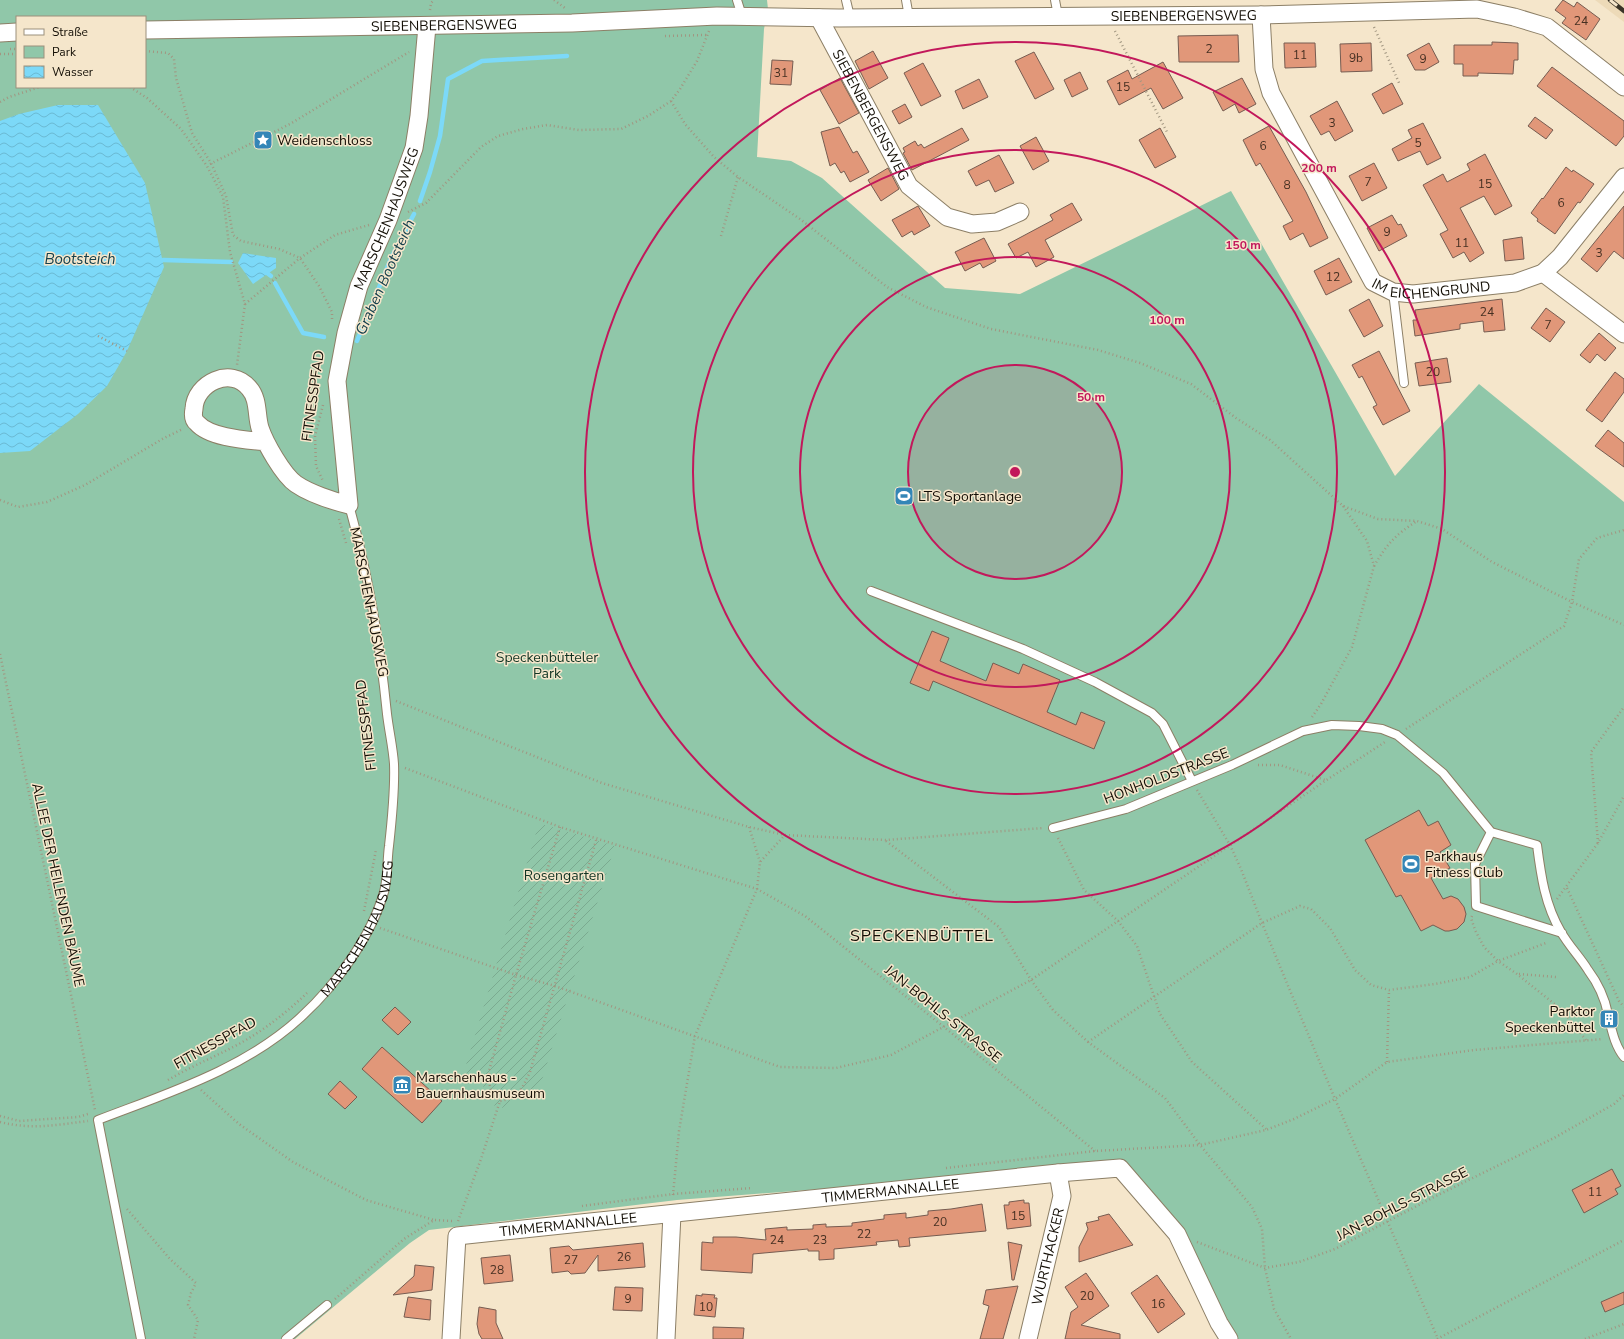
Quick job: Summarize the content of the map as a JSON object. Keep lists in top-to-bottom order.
{
  "streets": {
    "street": [
      "SIEBENBERGENSWEG",
      "MARSCHENHAUSWEG",
      "IM EICHENGRUND",
      "TIMMERMANNALLEE",
      "WURTHACKER"
    ],
    "lane": ["HONHOLDSTRASSE"],
    "path": ["FITNESSPFAD", "ALLEE DER HEILENDEN BÄUME", "JAN-BOHLS-STRASSE"]
  },
  "crossings": [
    ["SIEBENBERGENSWEG", "MARSCHENHAUSWEG"],
    ["SIEBENBERGENSWEG", "IM EICHENGRUND"],
    ["MARSCHENHAUSWEG", "FITNESSPFAD"],
    ["MARSCHENHAUSWEG", "ALLEE DER HEILENDEN BÄUME"],
    ["MARSCHENHAUSWEG", "JAN-BOHLS-STRASSE"],
    ["TIMMERMANNALLEE", "WURTHACKER"]
  ],
  "districts": ["SPECKENBÜTTEL"],
  "water": ["Bootsteich", "Graben Bootsteich"],
  "parks": ["Speckenbütteler Park", "Rosengarten"],
  "places": {
    "place": ["Weidenschloss"],
    "sports": ["LTS Sportanlage", "Parkhaus Fitness Club"],
    "building": ["Parktor Speckenbüttel"],
    "museum": ["Marschenhaus - Bauernhausmuseum"]
  },
  "house_numbers": [
    "24",
    "2",
    "11",
    "9b",
    "9",
    "31",
    "15",
    "3",
    "5",
    "6",
    "7",
    "15",
    "8",
    "6",
    "9",
    "11",
    "3",
    "12",
    "24",
    "7",
    "20",
    "11",
    "15",
    "20",
    "22",
    "24",
    "23",
    "26",
    "27",
    "28",
    "20",
    "9",
    "16",
    "10"
  ],
  "legend": ["Straße", "Park", "Wasser"],
  "rings": [
    "200 m",
    "150 m",
    "100 m",
    "50 m"
  ]
}
